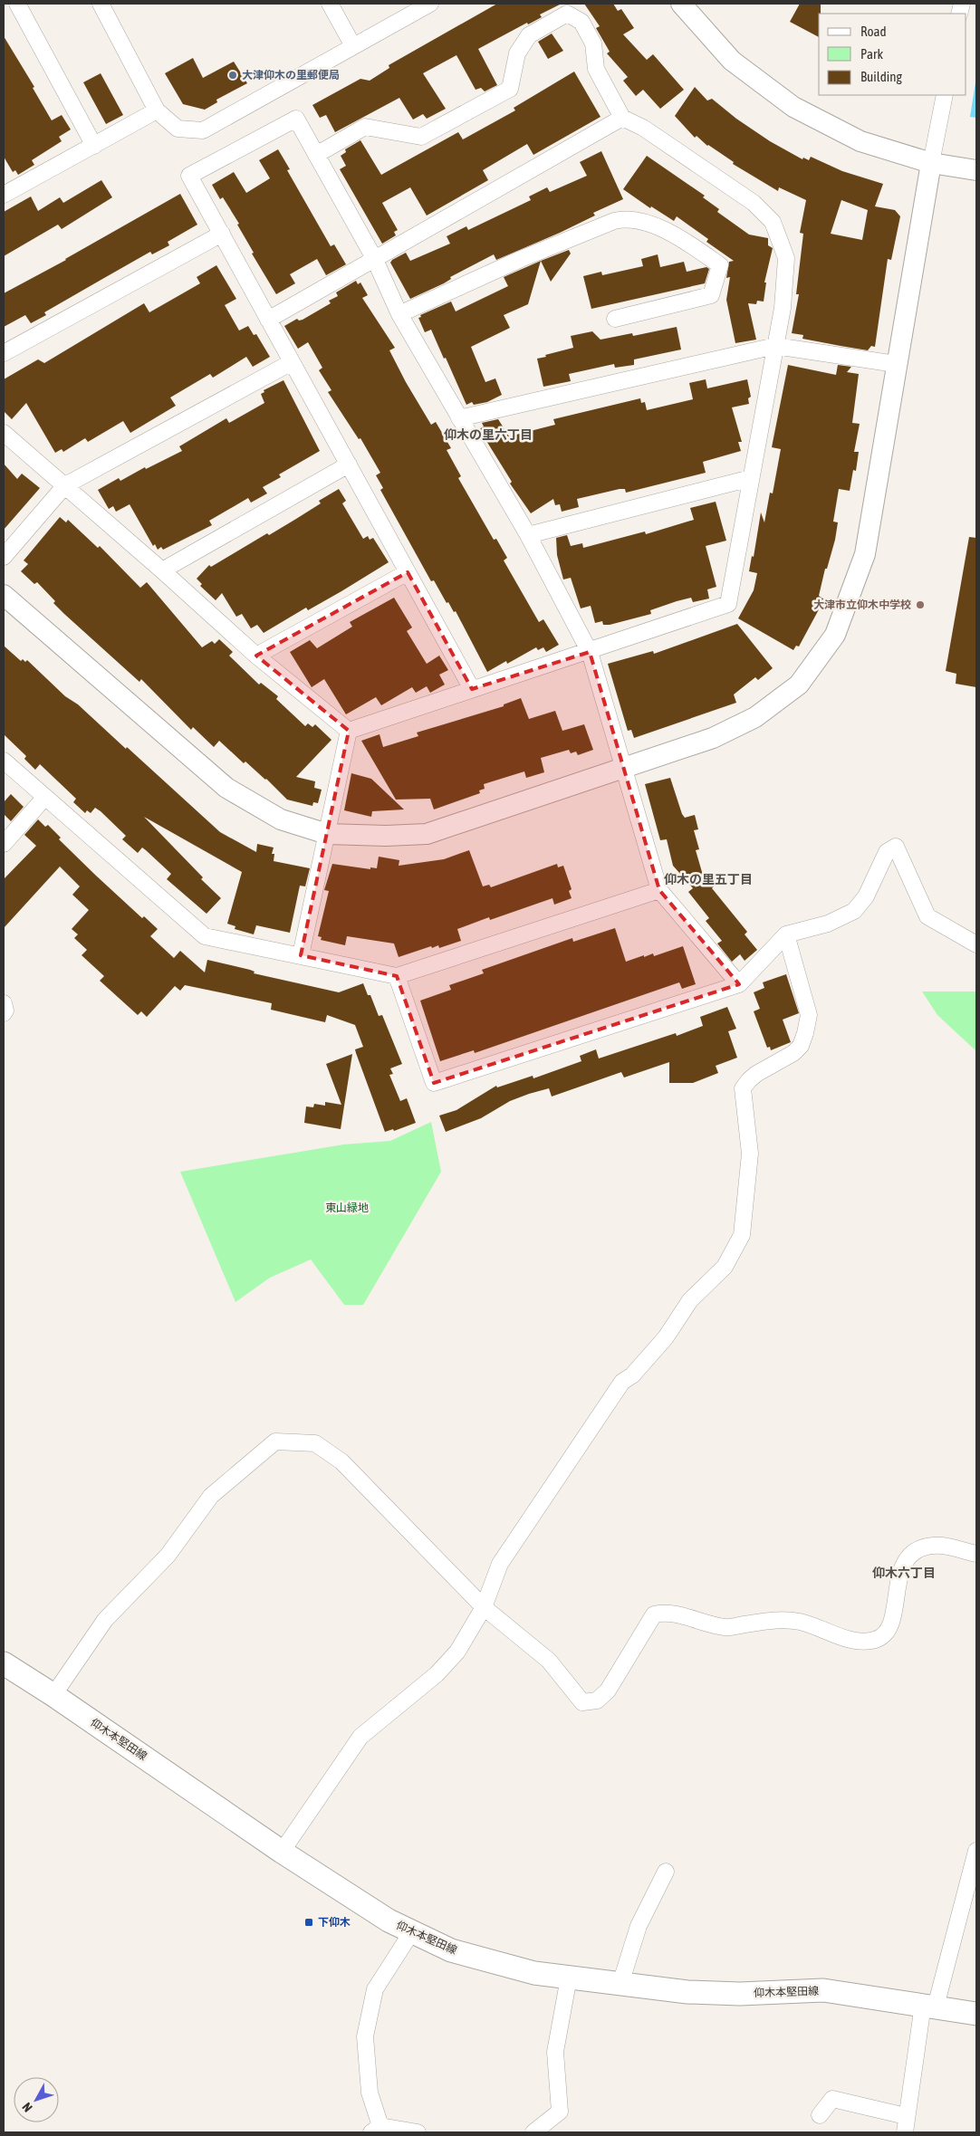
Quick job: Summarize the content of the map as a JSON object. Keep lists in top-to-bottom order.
{
  "streets": {
    "main road": ["仰木本堅田線"]
  },
  "districts": ["仰木の里六丁目", "仰木の里五丁目", "仰木六丁目"],
  "parks": ["東山緑地"],
  "places": {
    "other": ["大津仰木の里郵便局", "大津市立仰木中学校"],
    "transit": ["下仰木"]
  },
  "legend": ["Road", "Park", "Building"],
  "north": "bottom left"
}
